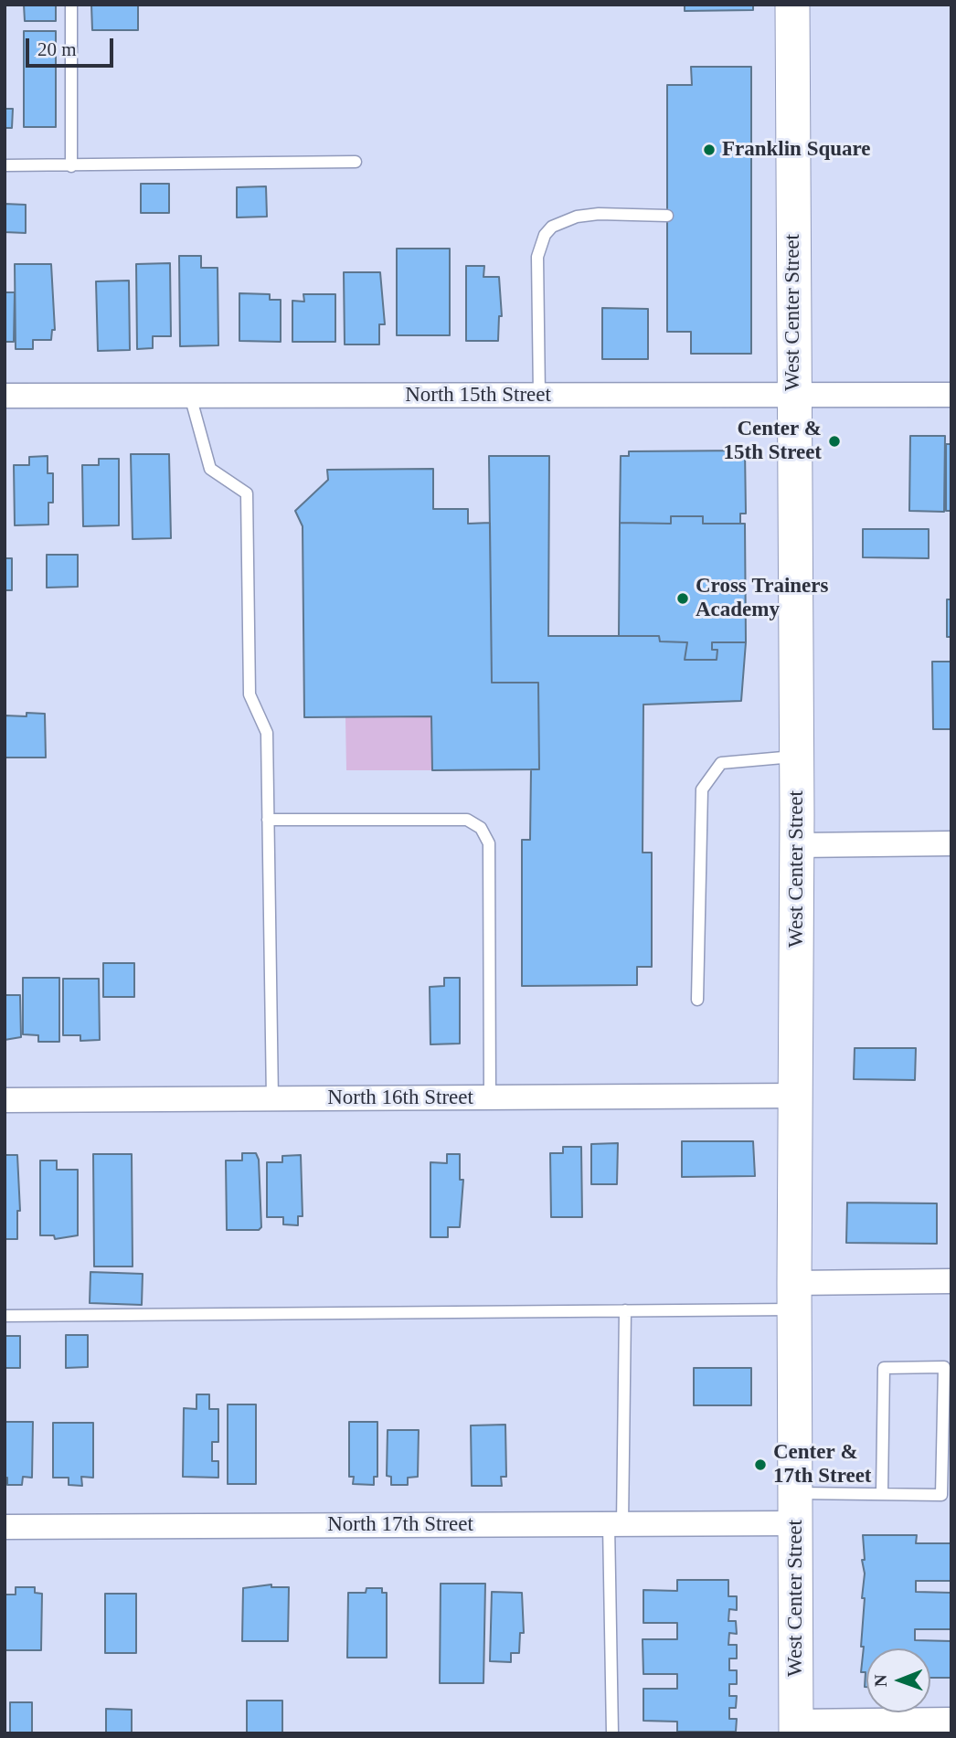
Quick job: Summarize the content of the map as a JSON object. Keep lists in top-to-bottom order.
{
  "streets": {
    "street": [
      "West Center Street",
      "North 15th Street",
      "North 16th Street",
      "North 17th Street"
    ]
  },
  "crossings": [
    ["West Center Street", "North 15th Street"],
    ["West Center Street", "North 16th Street"],
    ["West Center Street", "North 17th Street"]
  ],
  "places": [
    "Franklin Square",
    "Center & 15th Street",
    "Cross Trainers Academy",
    "Center & 17th Street"
  ],
  "scale_bar": "20 m",
  "north": "left"
}
